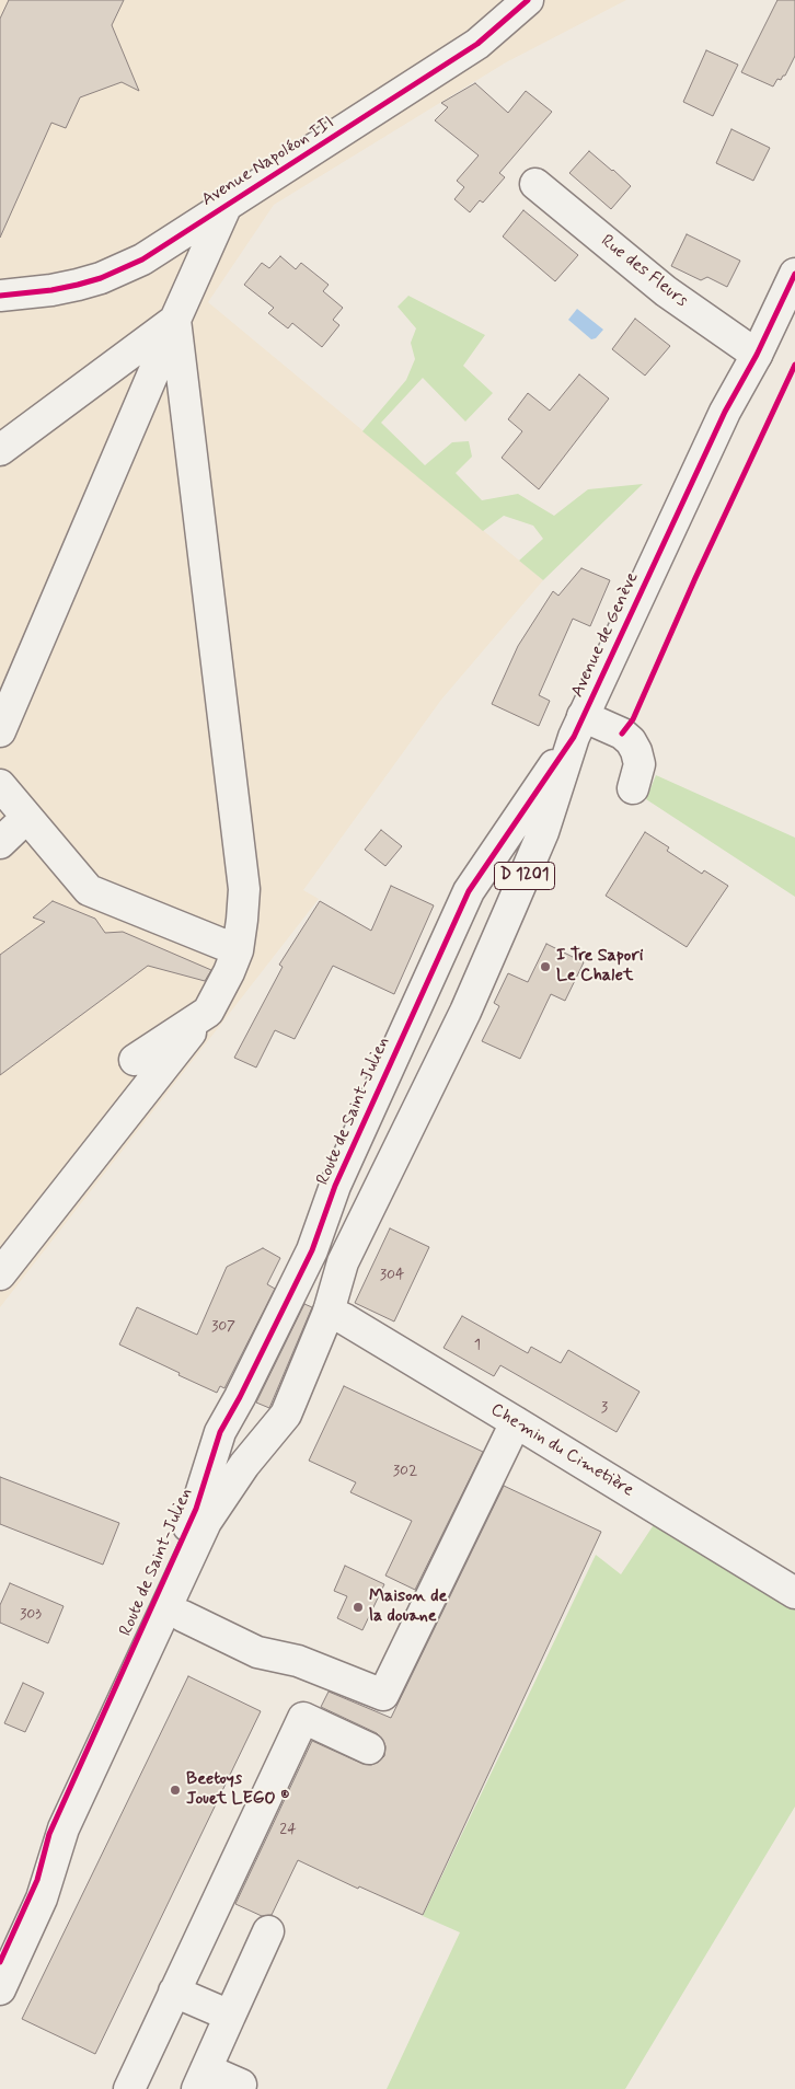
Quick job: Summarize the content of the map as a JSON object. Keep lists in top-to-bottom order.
{
  "streets": {
    "main road": [
      "Avenue Napoléon III",
      "Rue des Fleurs",
      "Avenue de Genève",
      "D 1201",
      "Route de Saint-Julien",
      "Chemin du Cimetière"
    ]
  },
  "crossings": [
    ["Rue des Fleurs", "Avenue de Genève"],
    ["Avenue de Genève", "Route de Saint-Julien"],
    ["Route de Saint-Julien", "Chemin du Cimetière"]
  ],
  "places": ["I Tre Sapori Le Chalet", "Maison de la douane", "Beetoys Jouet LEGO ®"],
  "house_numbers": [
    "304",
    "307",
    "1",
    "3",
    "302",
    "303",
    "24"
  ]
}
